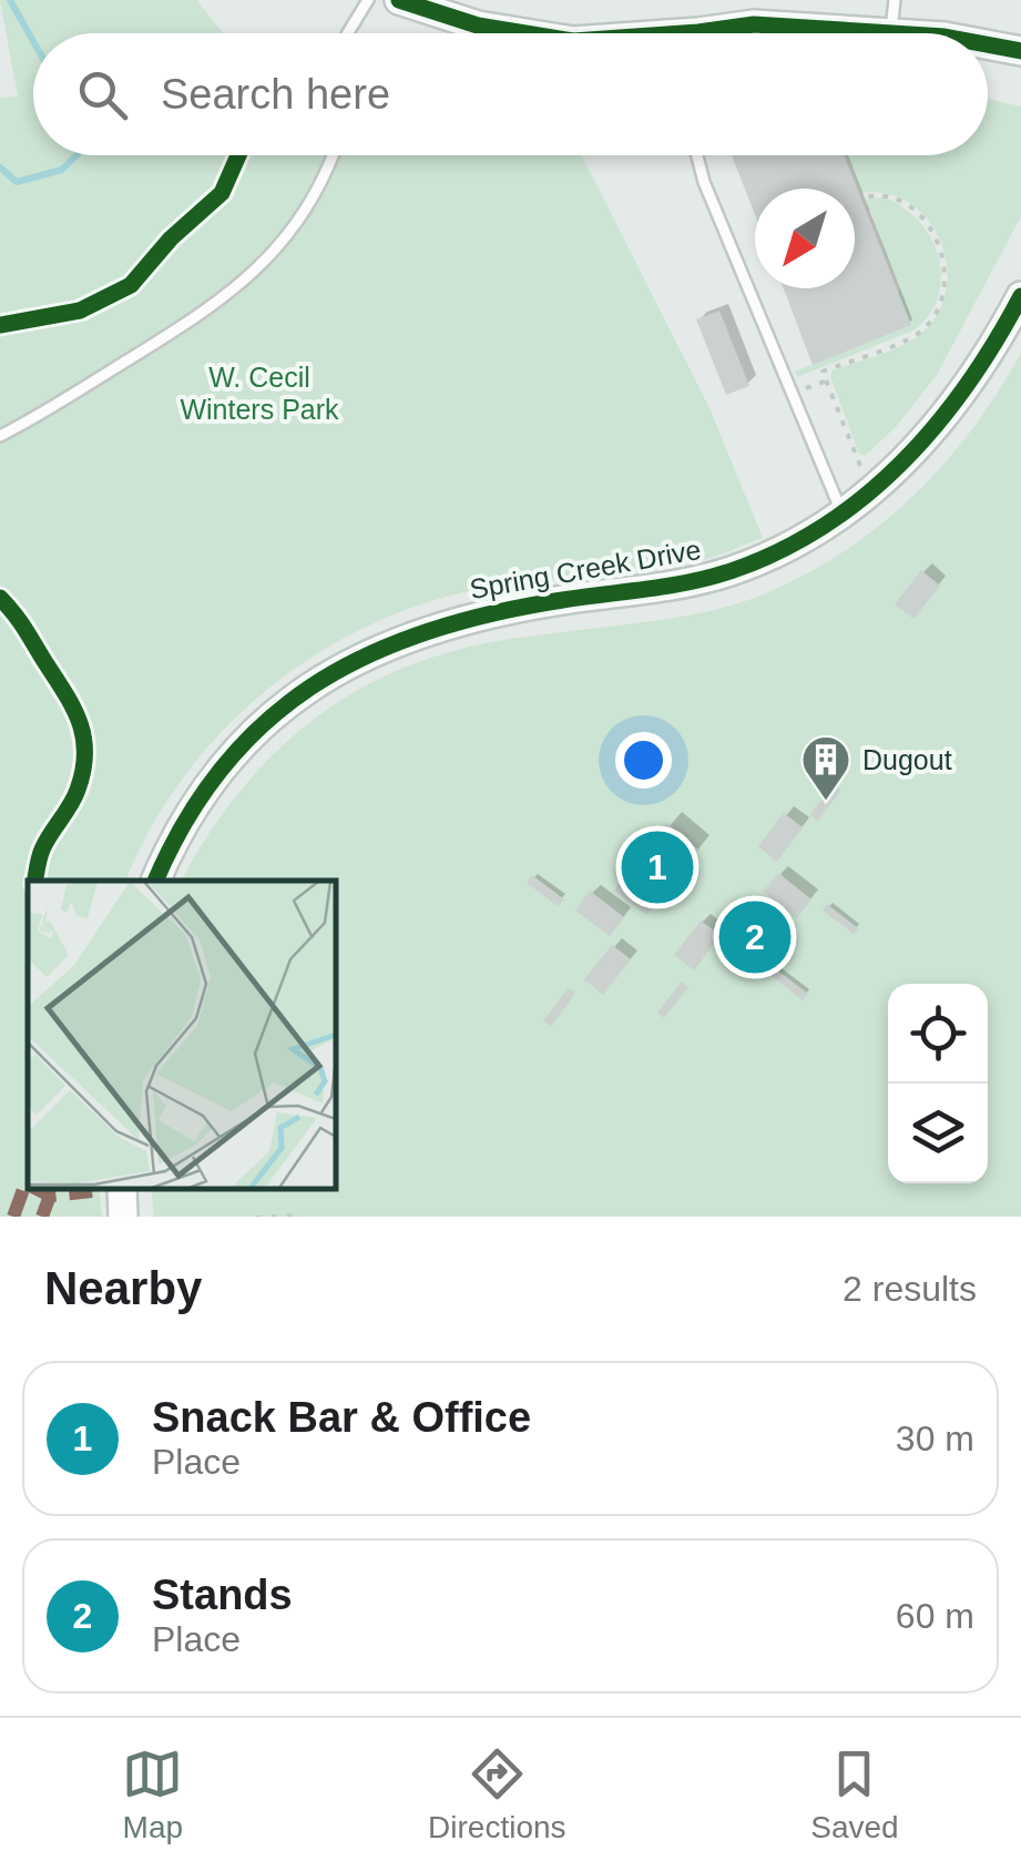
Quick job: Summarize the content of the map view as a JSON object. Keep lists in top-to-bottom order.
{
  "streets": {
    "street": ["Spring Creek Drive"]
  },
  "parks": ["W. Cecil Winters Park"],
  "places": {
    "building": ["Dugout"]
  },
  "north": "bottom left",
  "page": {
    "search": "Search here",
    "pins": ["1", "2"],
    "heading": ["Nearby", "2 results"],
    "list": [
      {
        "mark": "1",
        "name": "Snack Bar & Office",
        "note": "Place",
        "value": "30 m"
      },
      {
        "mark": "2",
        "name": "Stands",
        "note": "Place",
        "value": "60 m"
      }
    ],
    "nav": ["Map", "Directions", "Saved"]
  }
}
